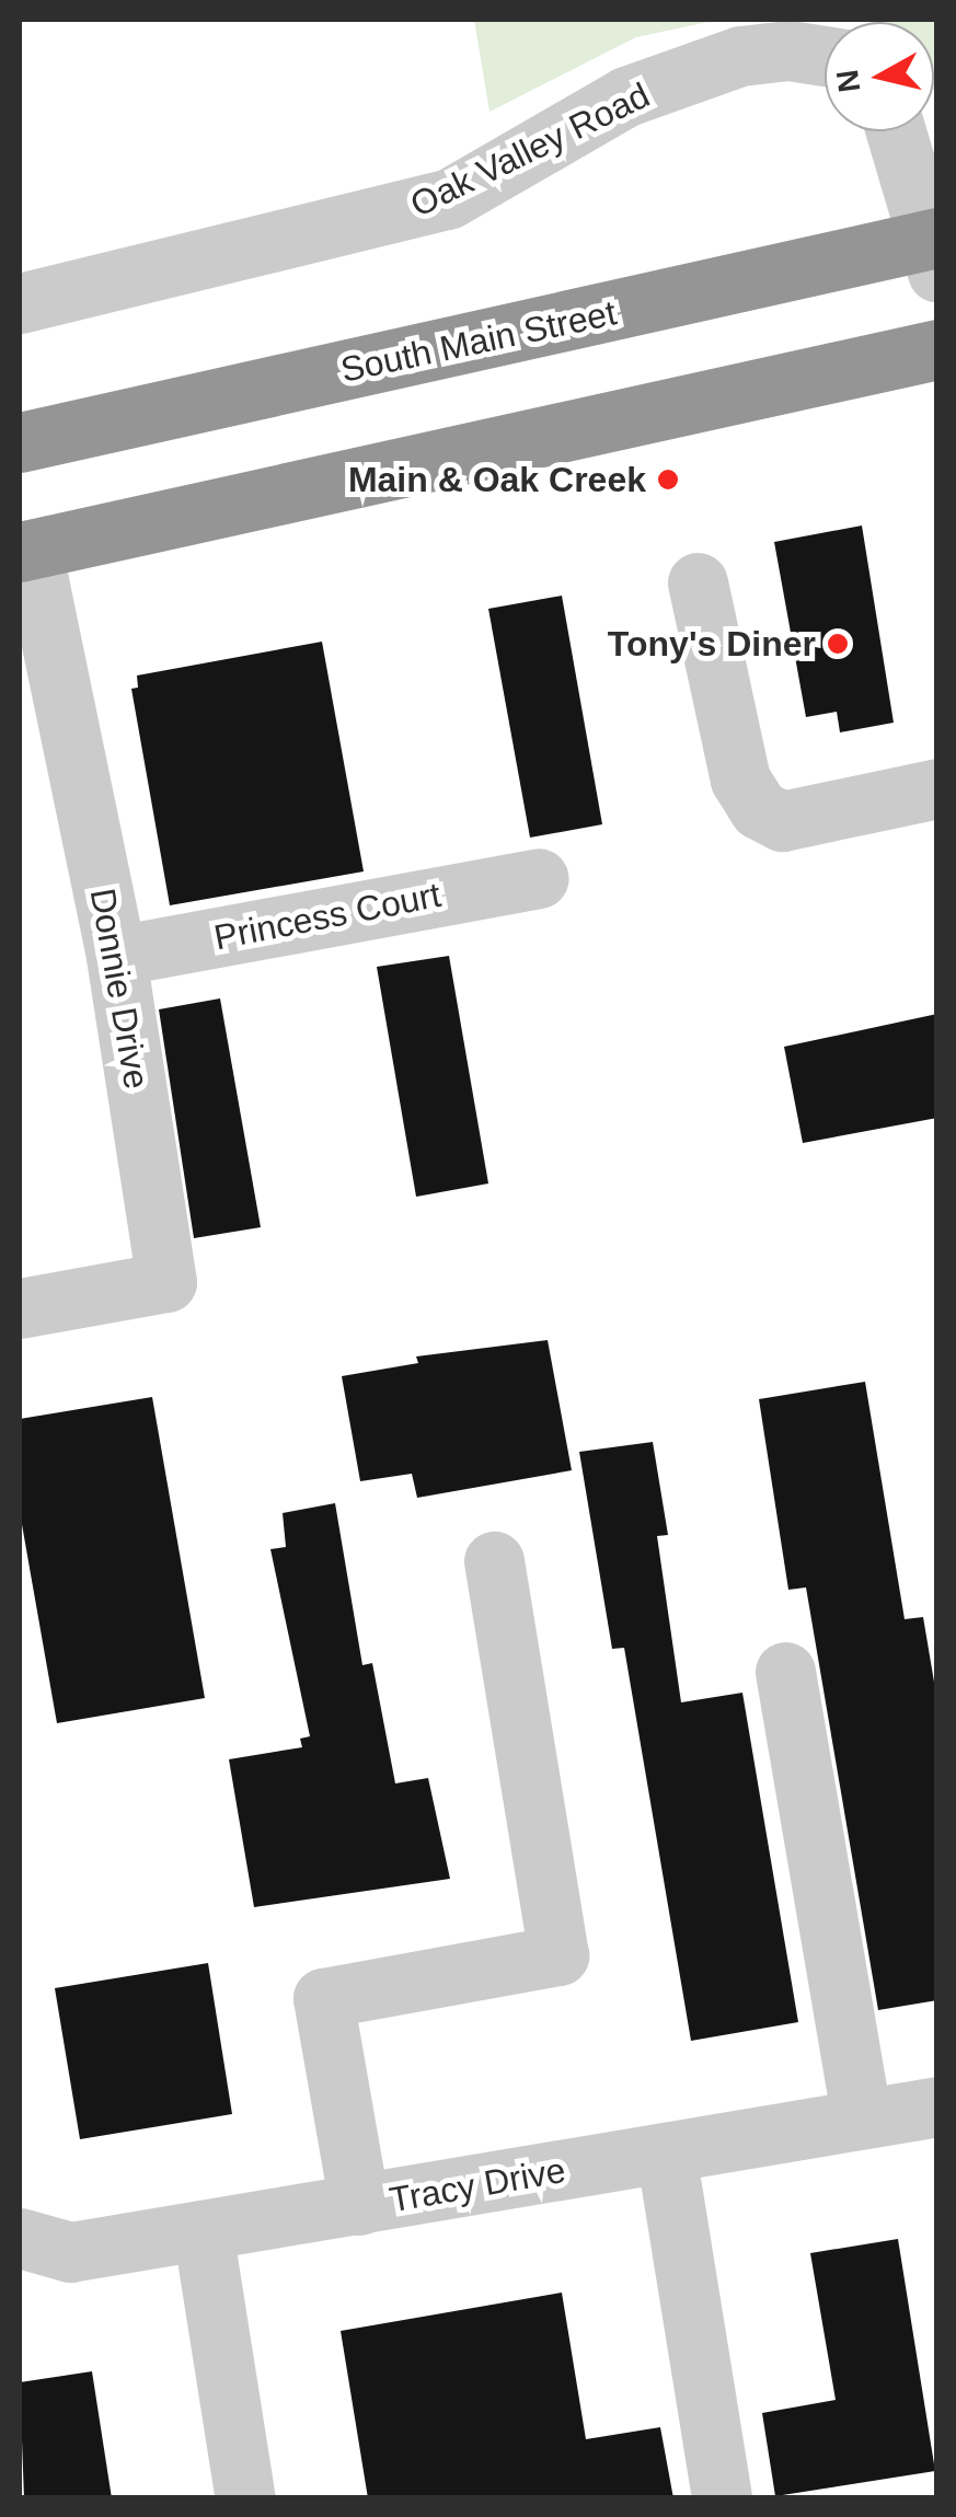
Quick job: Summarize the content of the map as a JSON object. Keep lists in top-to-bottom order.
{
  "streets": {
    "highway": ["South Main Street"],
    "street": [
      "Oak Valley Road",
      "Princess Court",
      "Donnie Drive",
      "Tracy Drive"
    ]
  },
  "crossings": [
    ["Princess Court", "Donnie Drive"]
  ],
  "places": ["Main & Oak Creek", "Tony's Diner"],
  "north": "left"
}
